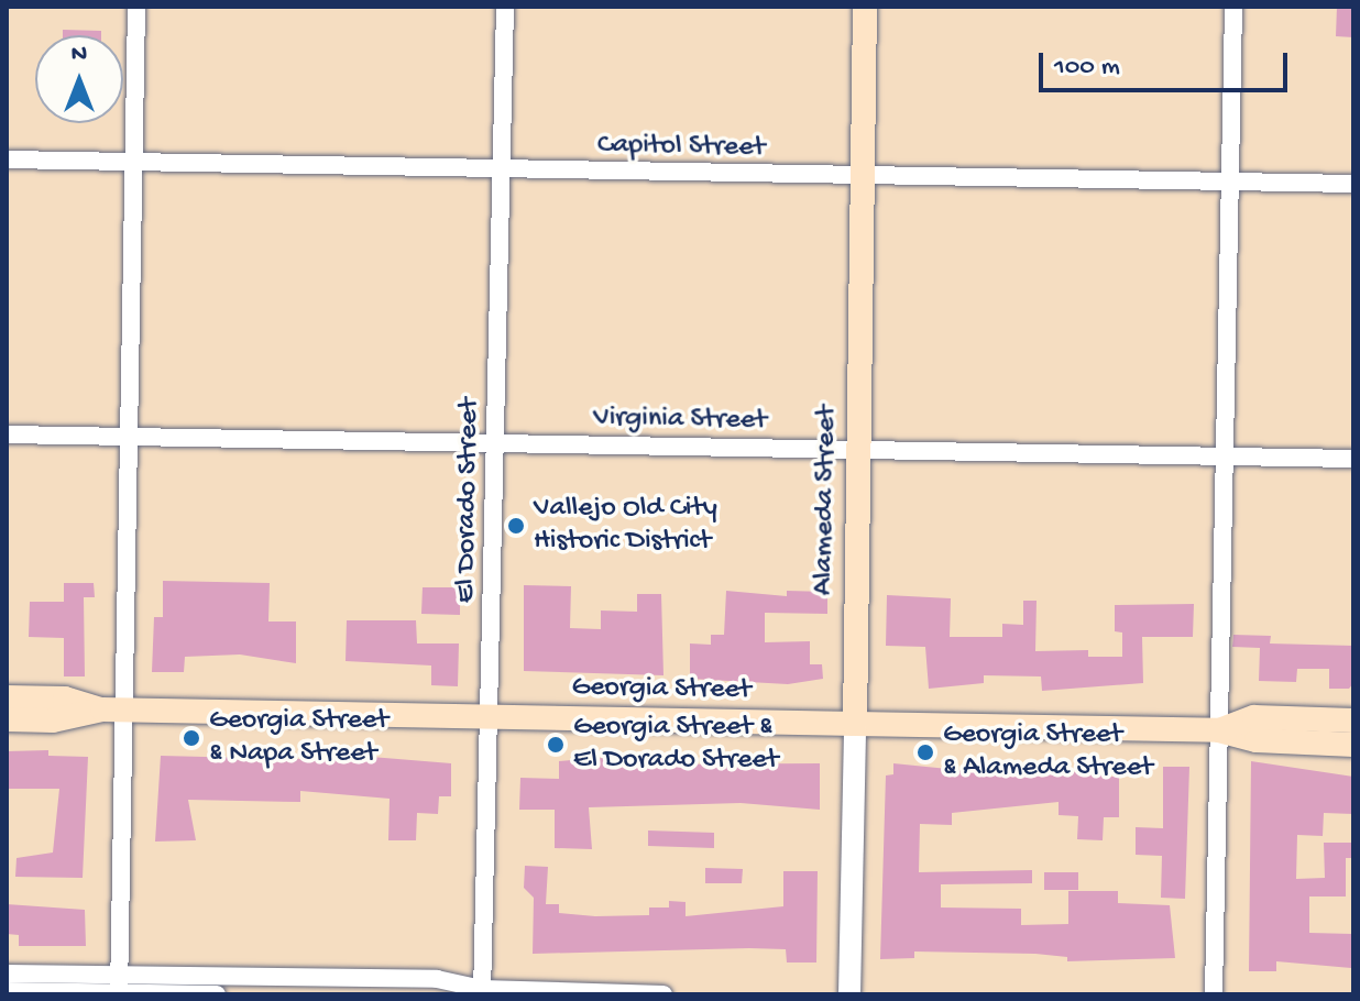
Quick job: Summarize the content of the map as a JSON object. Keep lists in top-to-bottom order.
{
  "streets": {
    "main road": ["Alameda Street", "Georgia Street"],
    "street": ["Capitol Street", "Virginia Street", "El Dorado Street"]
  },
  "crossings": [
    ["Capitol Street", "El Dorado Street"],
    ["Capitol Street", "Alameda Street"],
    ["Virginia Street", "El Dorado Street"],
    ["Virginia Street", "Alameda Street"],
    ["El Dorado Street", "Georgia Street"],
    ["Alameda Street", "Georgia Street"]
  ],
  "places": [
    "Vallejo Old City Historic District",
    "Georgia Street & Napa Street",
    "Georgia Street & El Dorado Street",
    "Georgia Street & Alameda Street"
  ],
  "scale_bar": "100 m",
  "north": "top"
}
